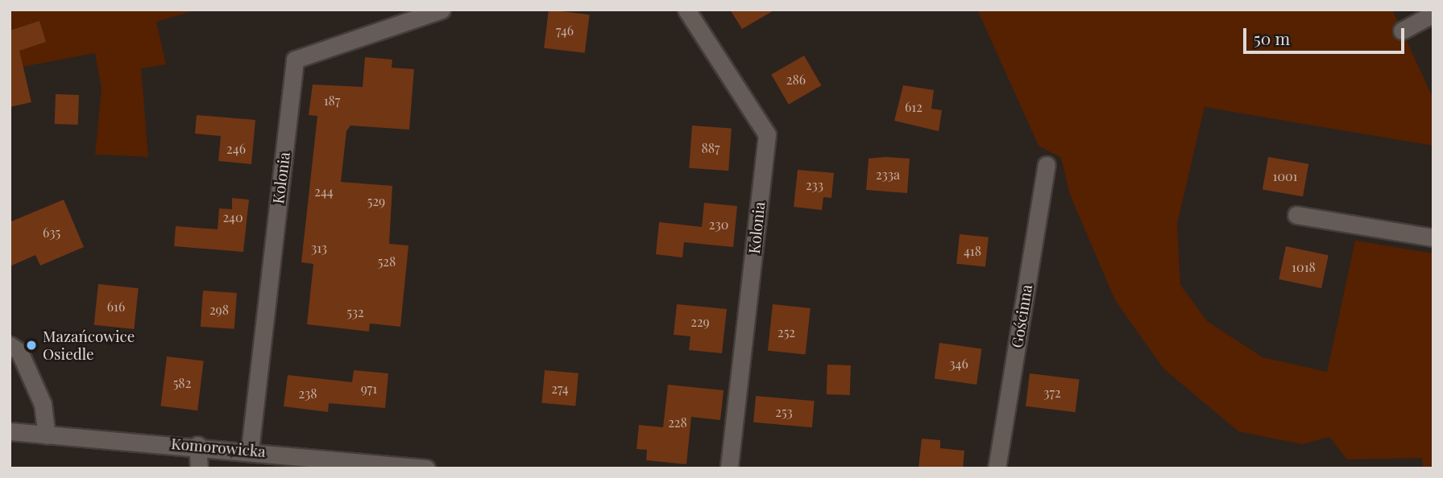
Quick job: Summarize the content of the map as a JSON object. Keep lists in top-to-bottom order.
{
  "streets": {
    "street": ["Kolonia", "Gościnna", "Komorowicka"]
  },
  "crossings": [
    ["Kolonia", "Komorowicka"]
  ],
  "places": ["Mazańcowice Osiedle"],
  "house_numbers": [
    "746",
    "286",
    "187",
    "612",
    "887",
    "246",
    "233a",
    "1001",
    "233",
    "244",
    "529",
    "240",
    "230",
    "635",
    "313",
    "418",
    "528",
    "1018",
    "616",
    "298",
    "532",
    "229",
    "252",
    "346",
    "582",
    "971",
    "274",
    "372",
    "238",
    "253",
    "228"
  ],
  "scale_bar": "50 m"
}
